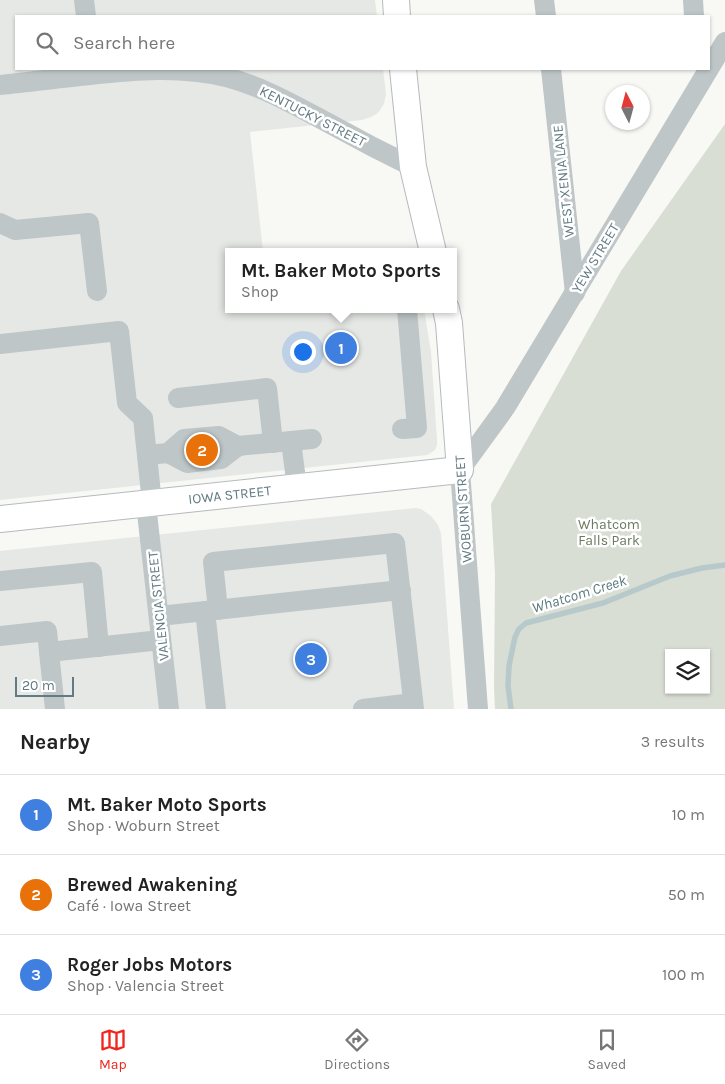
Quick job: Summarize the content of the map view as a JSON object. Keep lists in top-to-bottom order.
{
  "streets": {
    "main road": ["IOWA STREET", "WOBURN STREET"],
    "street": [
      "KENTUCKY STREET",
      "WEST XENIA LANE",
      "YEW STREET",
      "VALENCIA STREET"
    ]
  },
  "crossings": [
    ["WEST XENIA LANE", "YEW STREET"],
    ["YEW STREET", "IOWA STREET"],
    ["YEW STREET", "WOBURN STREET"],
    ["IOWA STREET", "WOBURN STREET"],
    ["IOWA STREET", "VALENCIA STREET"]
  ],
  "water": ["Whatcom Creek"],
  "parks": ["Whatcom Falls Park"],
  "scale_bar": "20 m",
  "north": "top",
  "page": {
    "search": "Search here",
    "popup": ["Mt. Baker Moto Sports", "Shop"],
    "pins": ["1", "2", "3"],
    "scale": "20 m",
    "heading": ["Nearby", "3 results"],
    "list": [
      {
        "mark": "1",
        "name": "Mt. Baker Moto Sports",
        "note": "Shop · Woburn Street",
        "value": "10 m"
      },
      {
        "mark": "2",
        "name": "Brewed Awakening",
        "note": "Café · Iowa Street",
        "value": "50 m"
      },
      {
        "mark": "3",
        "name": "Roger Jobs Motors",
        "note": "Shop · Valencia Street",
        "value": "100 m"
      }
    ],
    "nav": ["Map", "Directions", "Saved"]
  }
}
